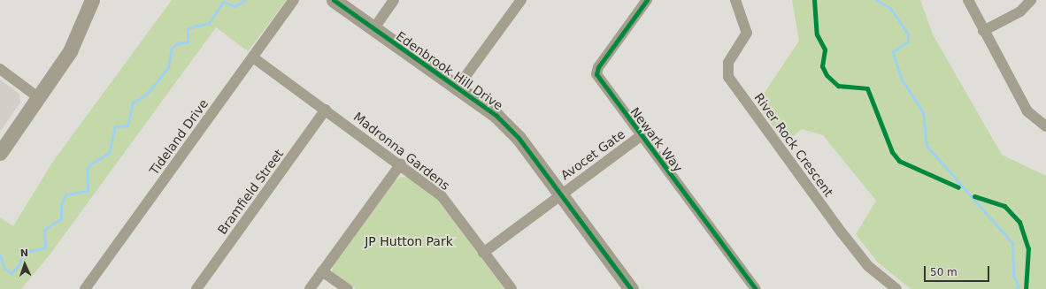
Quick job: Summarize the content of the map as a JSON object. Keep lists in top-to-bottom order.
{
  "streets": {
    "street": [
      "Edenbrook Hill Drive",
      "Tideland Drive",
      "Newark Way",
      "River Rock Crescent",
      "Madronna Gardens",
      "Avocet Gate",
      "Bramfield Street"
    ]
  },
  "crossings": [
    ["Edenbrook Hill Drive", "Avocet Gate"],
    ["Tideland Drive", "Madronna Gardens"],
    ["Newark Way", "Avocet Gate"],
    ["Madronna Gardens", "Avocet Gate"],
    ["Madronna Gardens", "Bramfield Street"]
  ],
  "parks": ["JP Hutton Park"],
  "scale_bar": "50 m",
  "north": "top"
}
